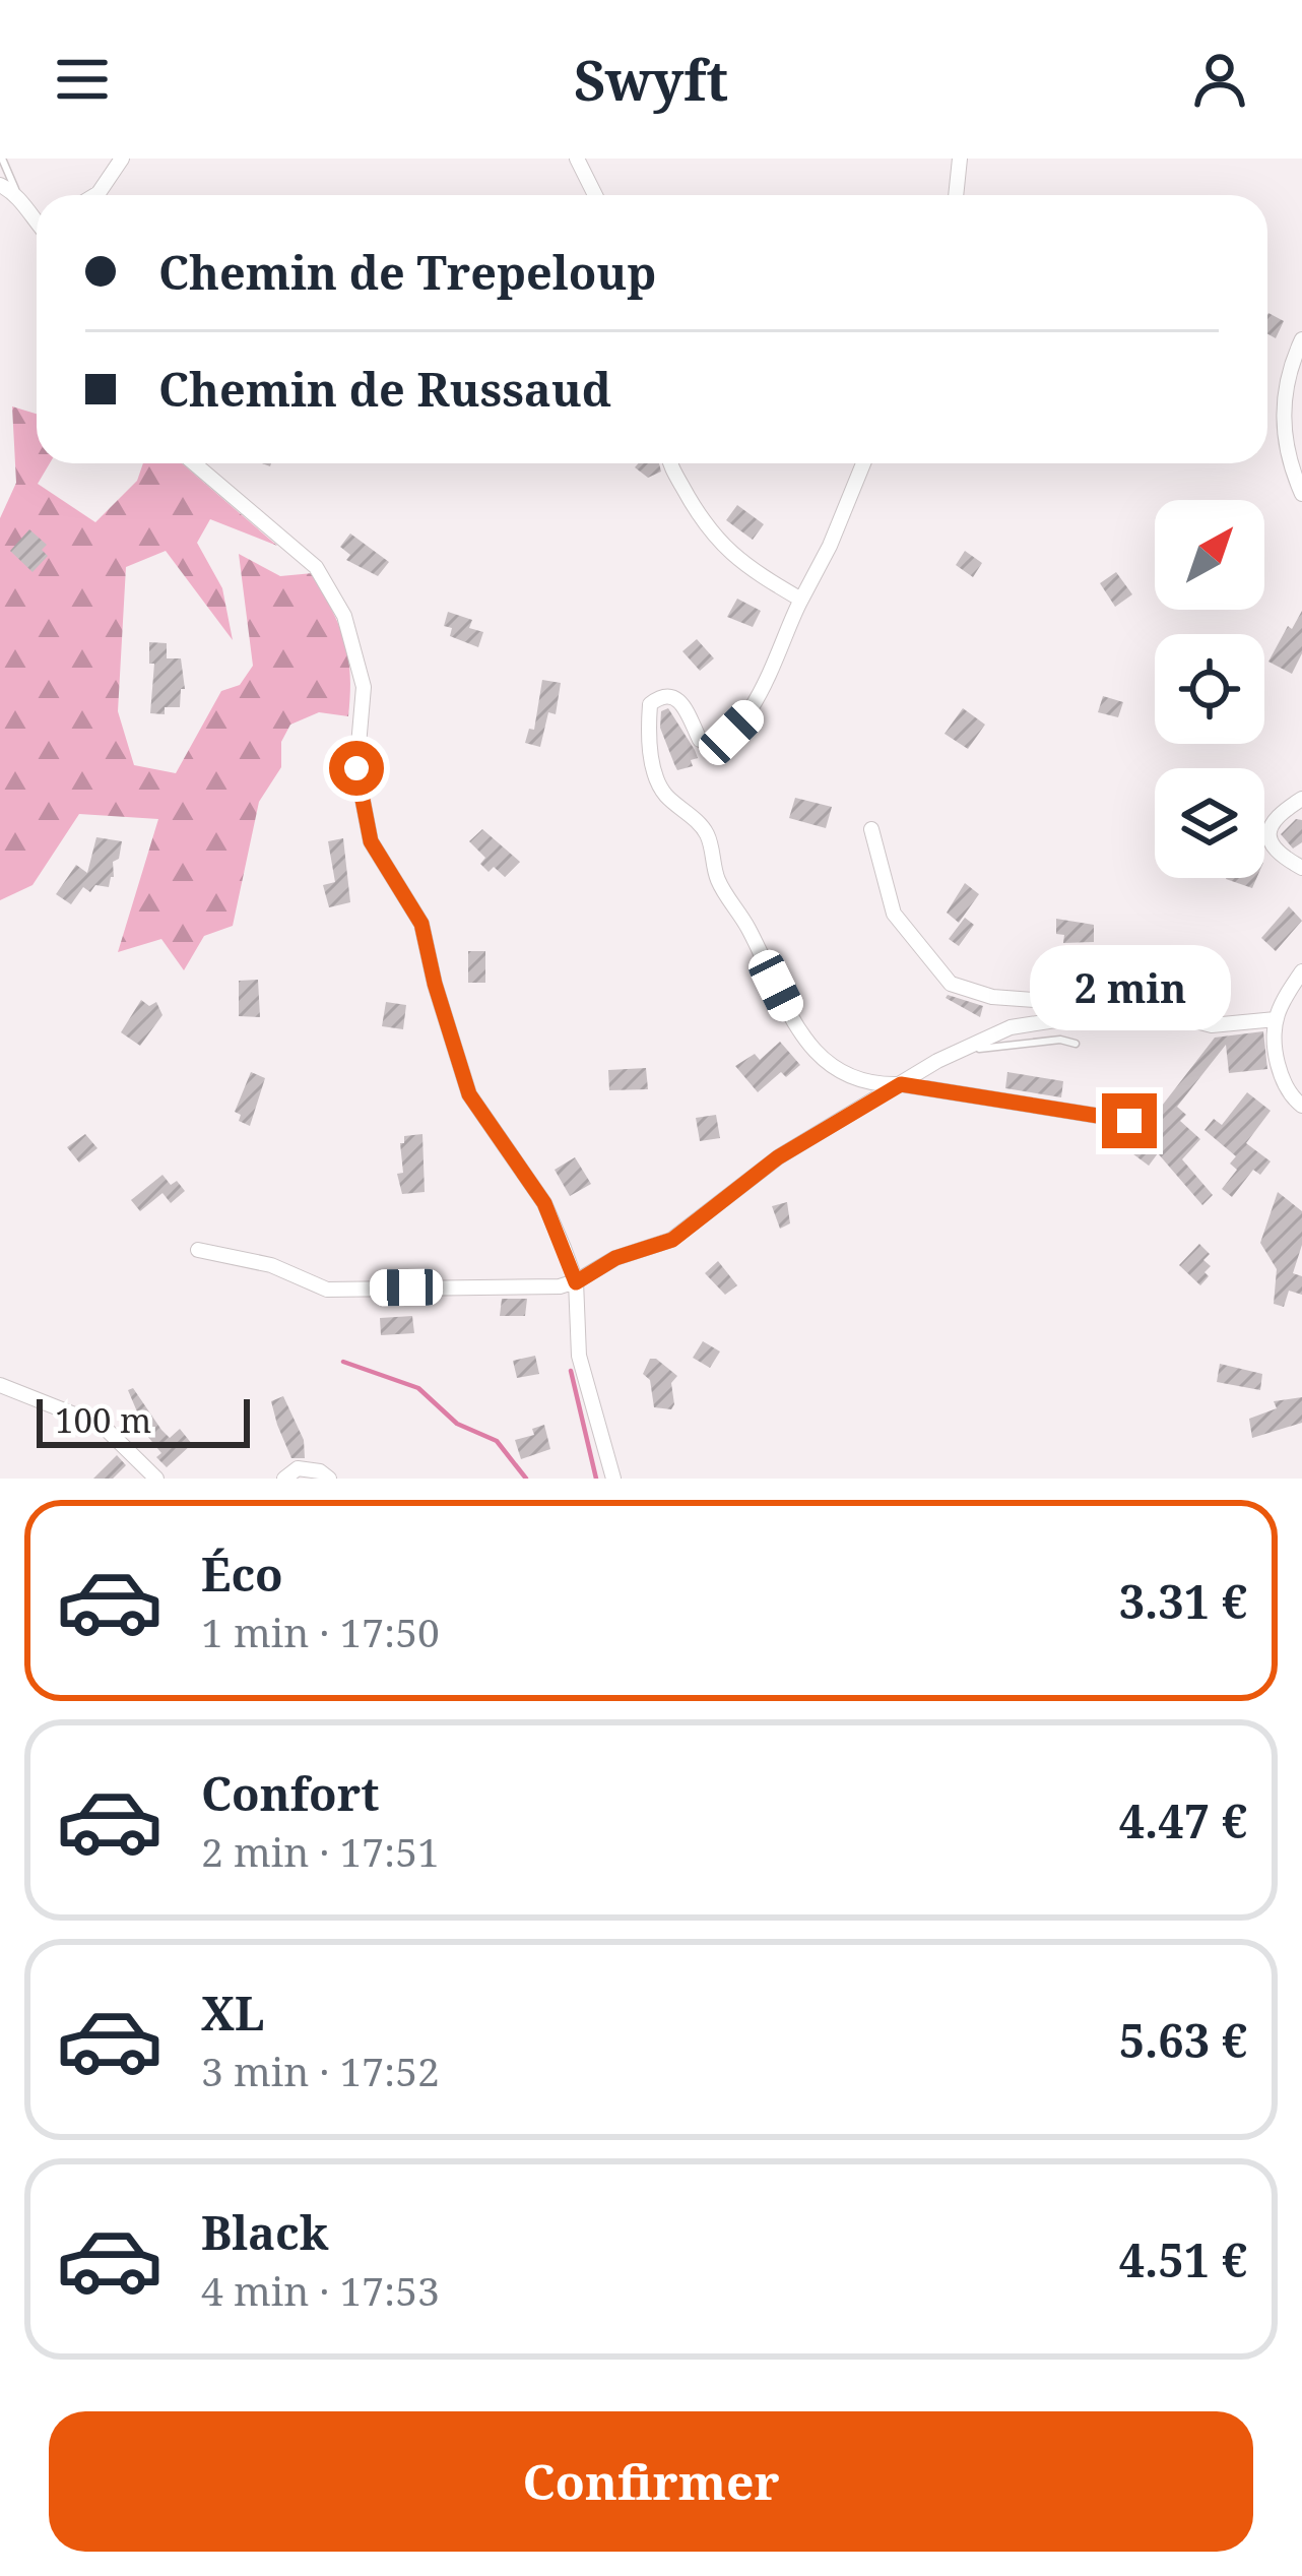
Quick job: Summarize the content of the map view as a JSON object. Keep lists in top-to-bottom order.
{
  "scale_bar": "100 m",
  "north": "top right",
  "page": {
    "header": "Swyft",
    "banner": ["Chemin de Trepeloup", "Chemin de Russaud"],
    "bubble": "2 min",
    "scale": "100 m",
    "list": [
      {
        "name": "Éco",
        "note": "1 min · 17:50",
        "value": "3.31 €"
      },
      {
        "name": "Confort",
        "note": "2 min · 17:51",
        "value": "4.47 €"
      },
      {
        "name": "XL",
        "note": "3 min · 17:52",
        "value": "5.63 €"
      },
      {
        "name": "Black",
        "note": "4 min · 17:53",
        "value": "4.51 €"
      }
    ],
    "buttons": "Confirmer"
  }
}
